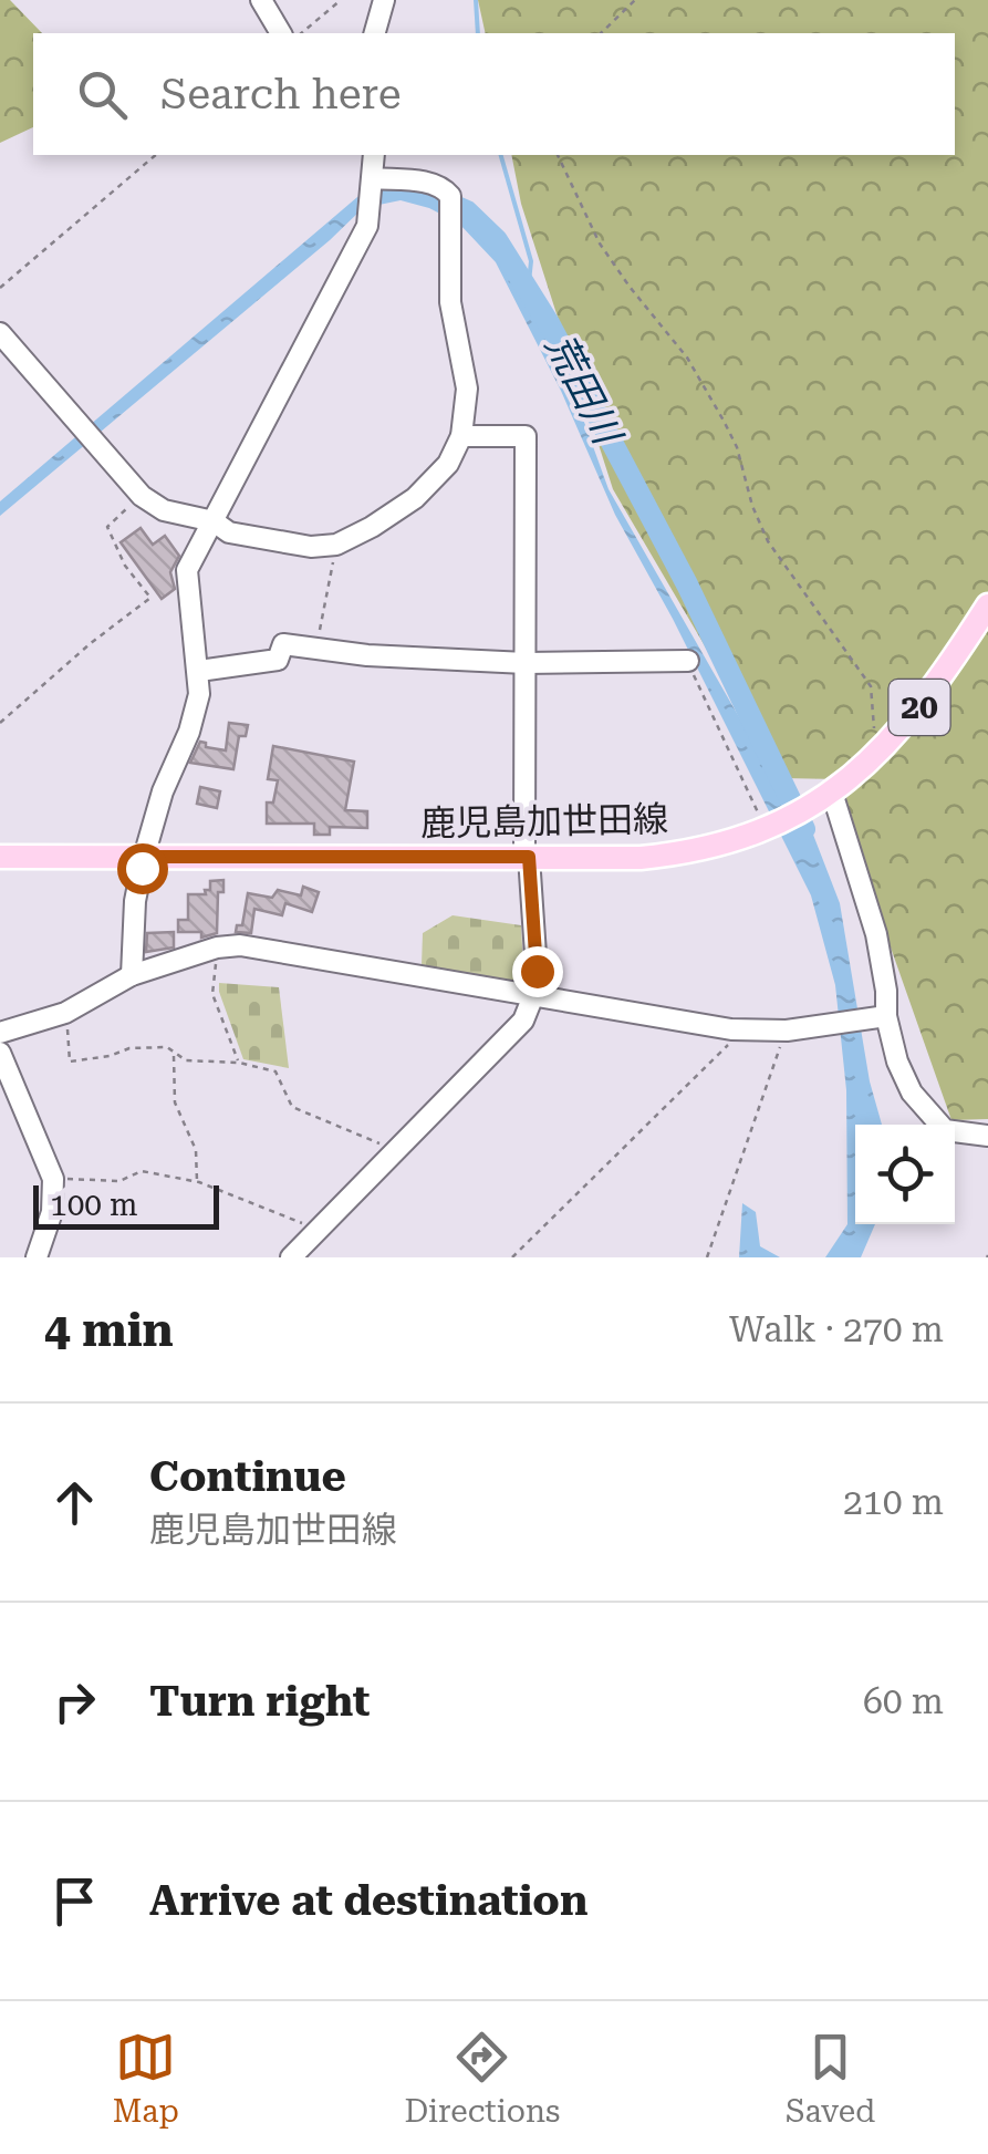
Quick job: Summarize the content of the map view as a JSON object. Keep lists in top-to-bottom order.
{
  "streets": {
    "main road": ["20", "鹿児島加世田線"]
  },
  "water": ["荒田川"],
  "scale_bar": "100 m",
  "page": {
    "search": "Search here",
    "scale": "100 m",
    "heading": ["4 min", "Walk · 270 m"],
    "list": [
      ["Continue", "鹿児島加世田線", "210 m"],
      ["Turn right", "60 m"],
      "Arrive at destination"
    ],
    "nav": ["Map", "Directions", "Saved"]
  }
}
